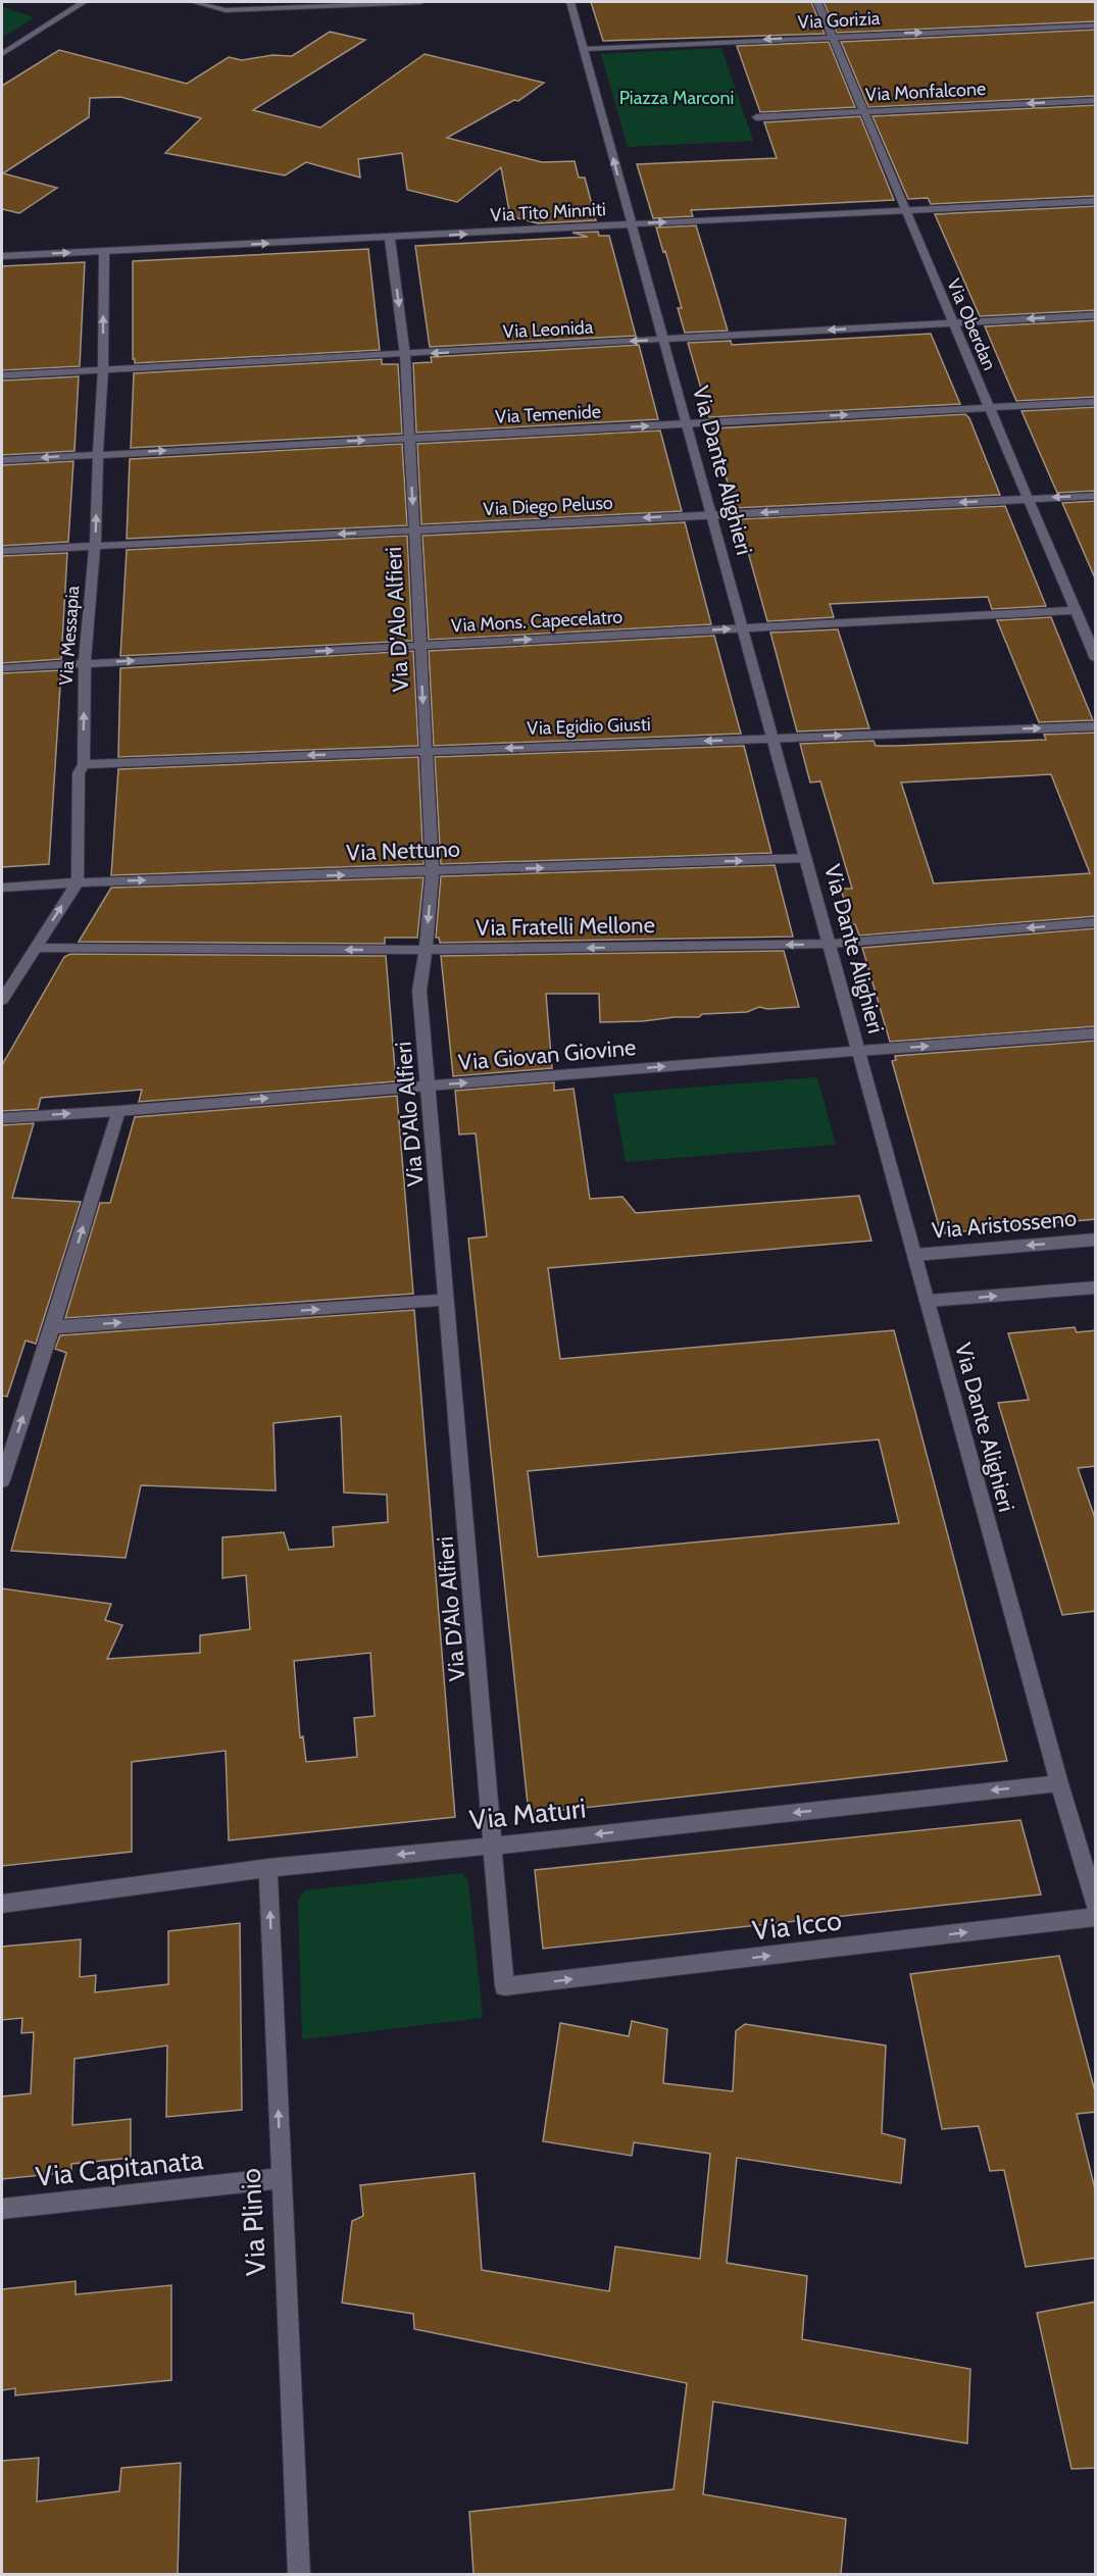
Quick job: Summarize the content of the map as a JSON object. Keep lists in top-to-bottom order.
{
  "streets": {
    "street": [
      "Via Gorizia",
      "Via Monfalcone",
      "Via Tito Minniti",
      "Via Oberdan",
      "Via Leonida",
      "Via Temenide",
      "Via Dante Alighieri",
      "Via Diego Peluso",
      "Via D'Alo Alfieri",
      "Via Mons. Capecelatro",
      "Via Messapia",
      "Via Egidio Giusti",
      "Via Nettuno",
      "Via Fratelli Mellone",
      "Via Giovan Giovine",
      "Via Aristosseno",
      "Via Maturi",
      "Via Icco",
      "Via Capitanata",
      "Via Plinio"
    ]
  },
  "crossings": [
    ["Via Gorizia", "Via Oberdan"],
    ["Via Gorizia", "Via Dante Alighieri"],
    ["Via Monfalcone", "Via Oberdan"],
    ["Via Tito Minniti", "Via Oberdan"],
    ["Via Tito Minniti", "Via Dante Alighieri"],
    ["Via Tito Minniti", "Via D'Alo Alfieri"],
    ["Via Tito Minniti", "Via Messapia"],
    ["Via Oberdan", "Via Leonida"],
    ["Via Oberdan", "Via Temenide"],
    ["Via Oberdan", "Via Diego Peluso"],
    ["Via Oberdan", "Via Mons. Capecelatro"],
    ["Via Leonida", "Via Dante Alighieri"],
    ["Via Leonida", "Via D'Alo Alfieri"],
    ["Via Leonida", "Via Messapia"],
    ["Via Temenide", "Via Dante Alighieri"],
    ["Via Temenide", "Via D'Alo Alfieri"],
    ["Via Temenide", "Via Messapia"],
    ["Via Dante Alighieri", "Via Diego Peluso"],
    ["Via Dante Alighieri", "Via Mons. Capecelatro"],
    ["Via Dante Alighieri", "Via Egidio Giusti"],
    ["Via Dante Alighieri", "Via Nettuno"],
    ["Via Dante Alighieri", "Via Fratelli Mellone"],
    ["Via Dante Alighieri", "Via Giovan Giovine"],
    ["Via Dante Alighieri", "Via Aristosseno"],
    ["Via Dante Alighieri", "Via Maturi"],
    ["Via Diego Peluso", "Via D'Alo Alfieri"],
    ["Via Diego Peluso", "Via Messapia"],
    ["Via D'Alo Alfieri", "Via Mons. Capecelatro"],
    ["Via D'Alo Alfieri", "Via Egidio Giusti"],
    ["Via D'Alo Alfieri", "Via Nettuno"],
    ["Via D'Alo Alfieri", "Via Fratelli Mellone"],
    ["Via D'Alo Alfieri", "Via Giovan Giovine"],
    ["Via D'Alo Alfieri", "Via Maturi"],
    ["Via D'Alo Alfieri", "Via Icco"],
    ["Via Mons. Capecelatro", "Via Messapia"],
    ["Via Messapia", "Via Egidio Giusti"],
    ["Via Messapia", "Via Nettuno"],
    ["Via Maturi", "Via Plinio"],
    ["Via Capitanata", "Via Plinio"]
  ],
  "one_way": [
    "Via Monfalcone",
    "Via Tito Minniti",
    "Via Leonida",
    "Via Temenide",
    "Via Diego Peluso",
    "Via Mons. Capecelatro",
    "Via Messapia",
    "Via Nettuno",
    "Via Fratelli Mellone",
    "Via Giovan Giovine",
    "Via Maturi",
    "Via Icco",
    "Via Plinio"
  ],
  "parks": ["Piazza Marconi"]
}
